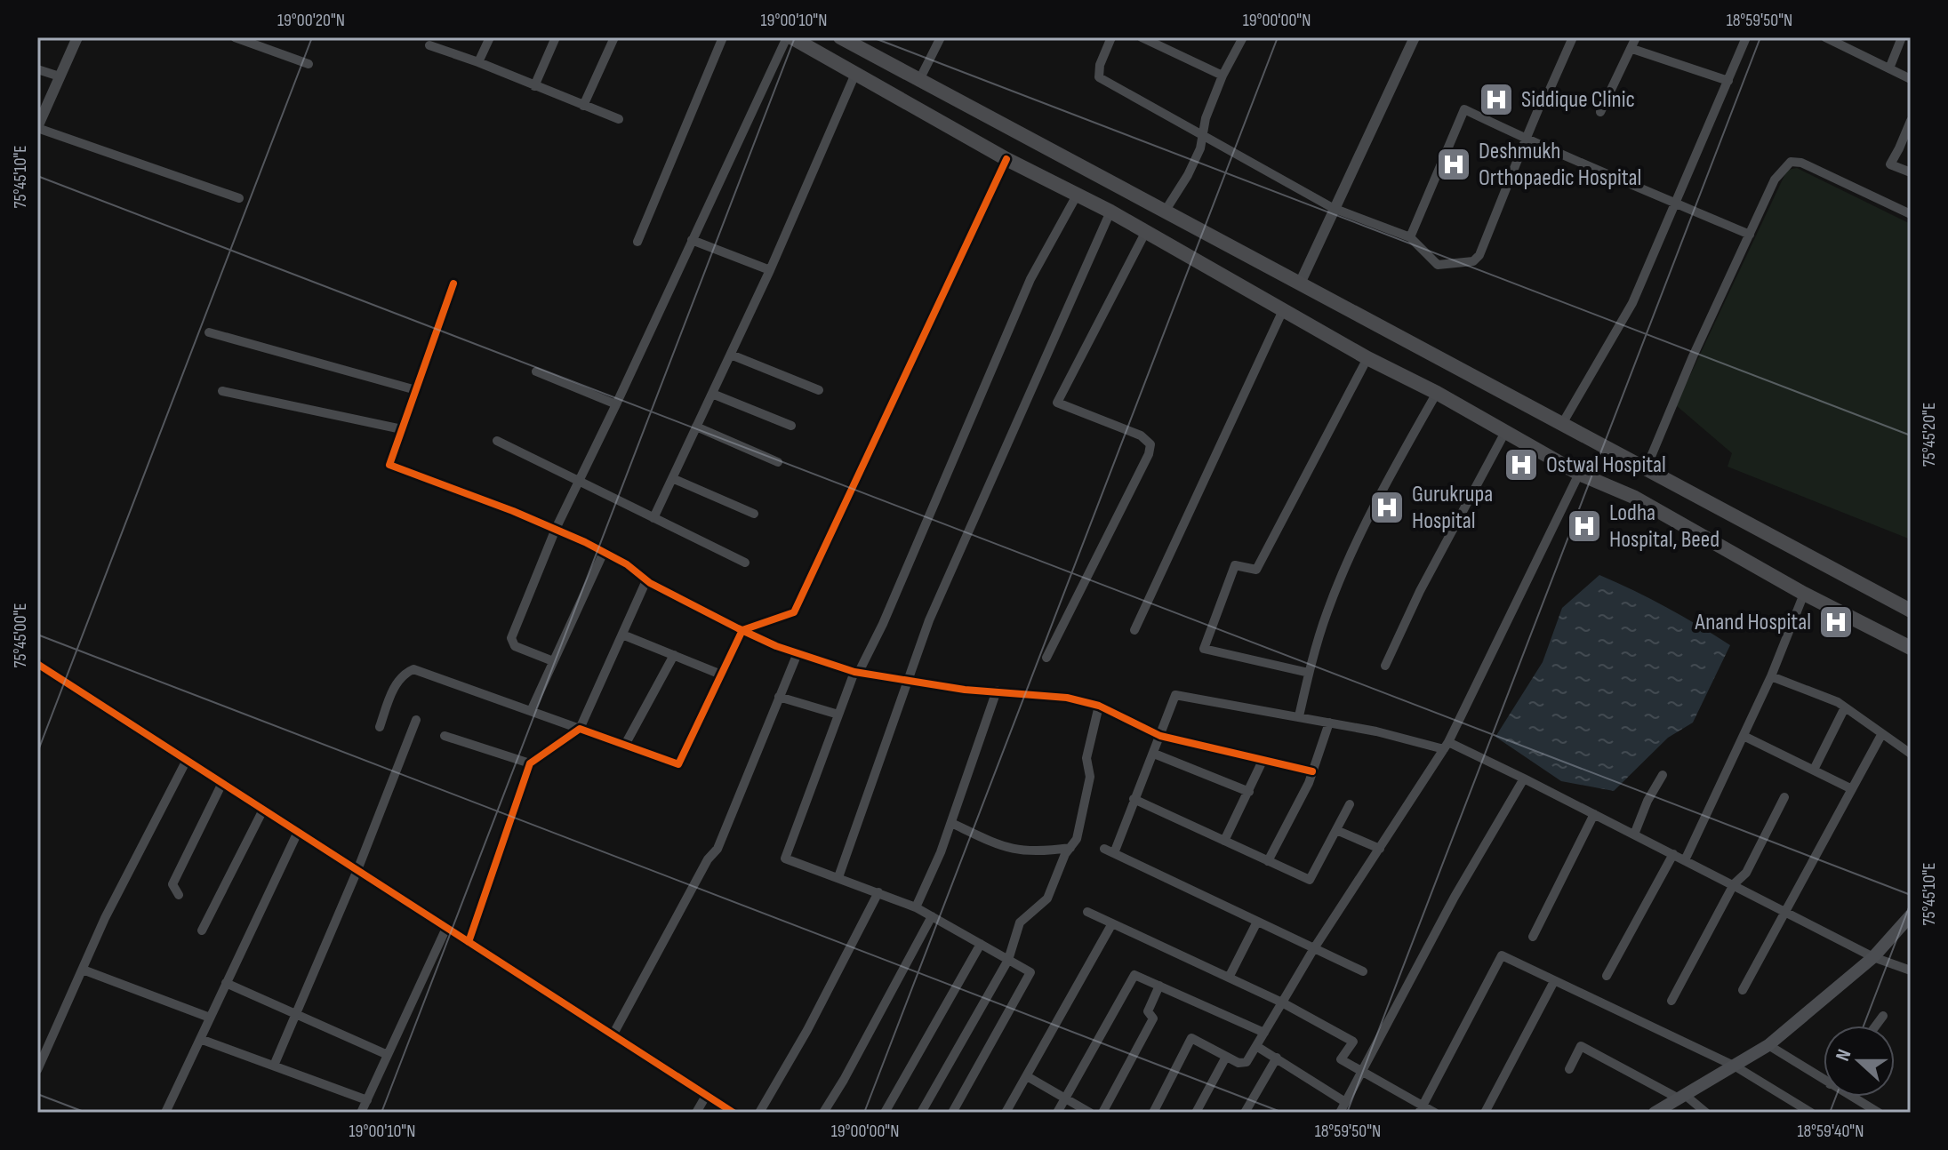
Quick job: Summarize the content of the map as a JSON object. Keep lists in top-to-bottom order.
{
  "places": {
    "hospital": [
      "Siddique Clinic",
      "Deshmukh Orthopaedic Hospital",
      "Ostwal Hospital",
      "Gurukrupa Hospital",
      "Lodha Hospital, Beed",
      "Anand Hospital"
    ]
  },
  "north": "left",
  "coordinates": [
    "19°00'20\"N",
    "19°00'10\"N",
    "19°00'00\"N",
    "18°59'50\"N",
    "75°45'10\"E",
    "75°45'20\"E",
    "75°45'00\"E",
    "18°59'40\"N"
  ]
}
